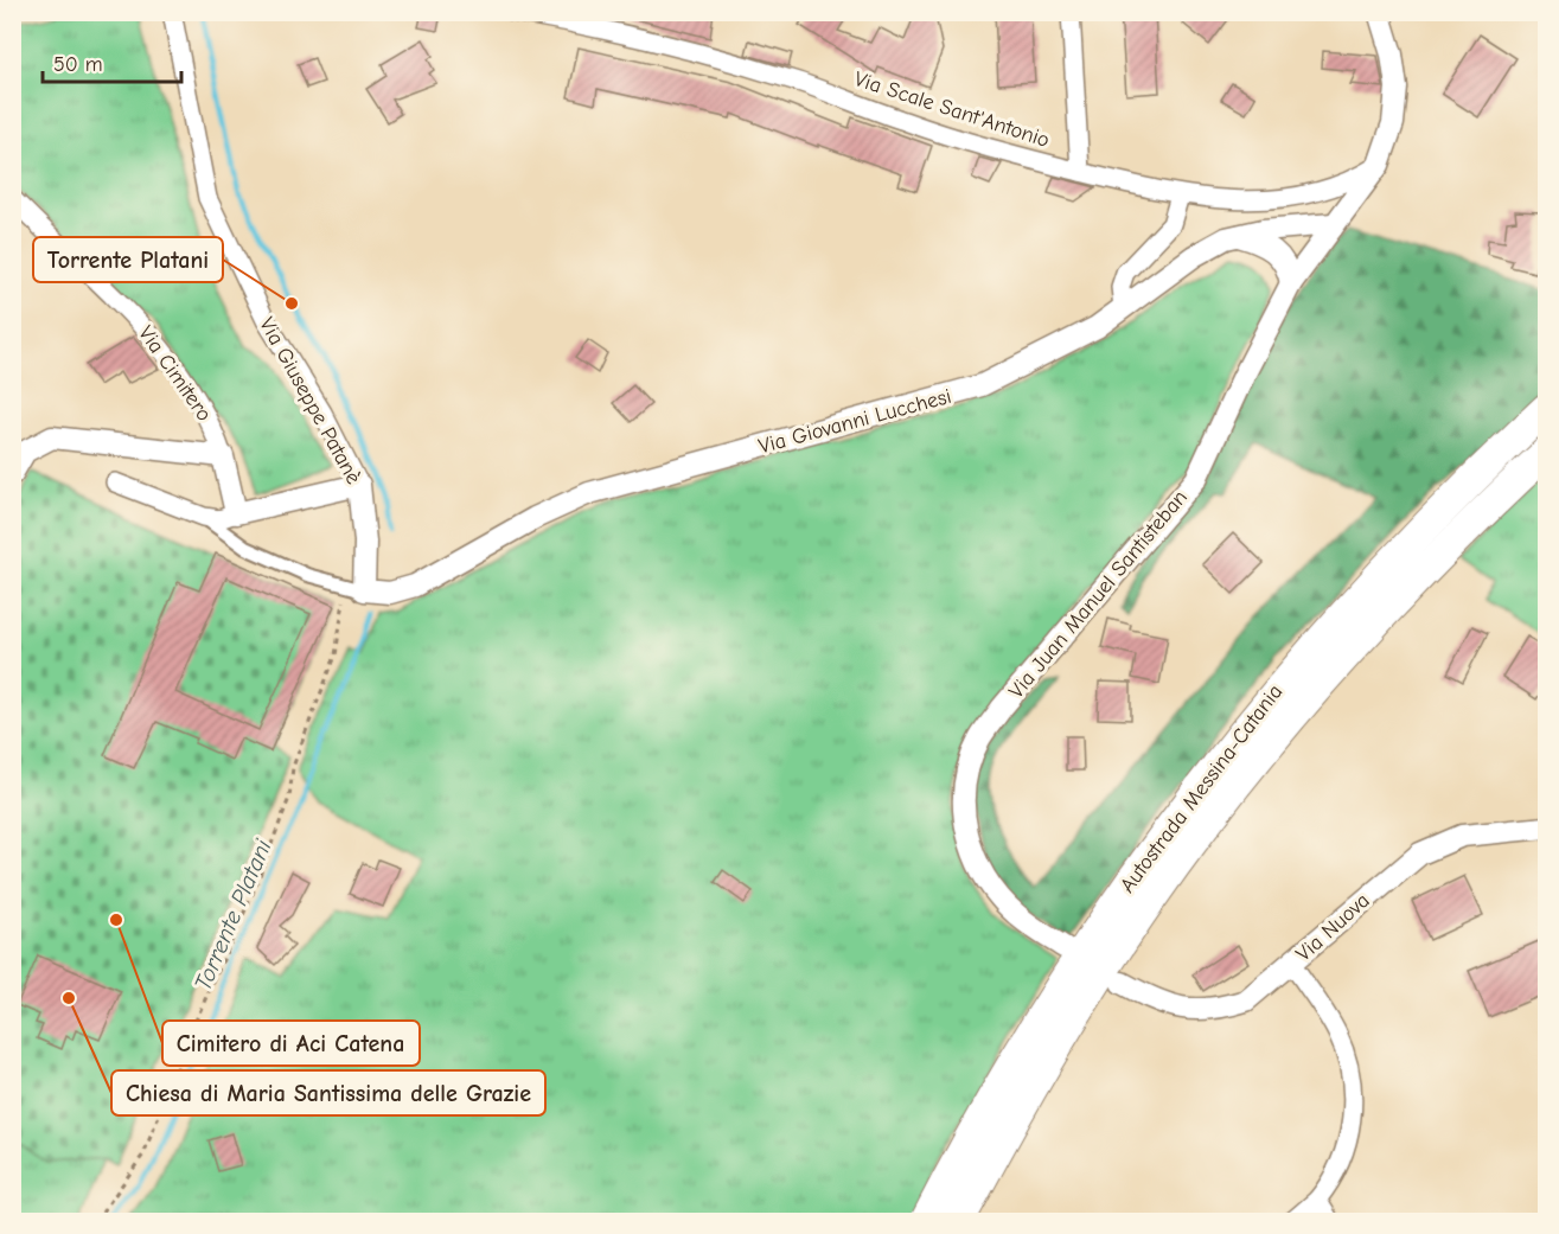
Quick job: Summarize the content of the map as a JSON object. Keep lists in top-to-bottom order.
{
  "streets": {
    "highway": ["Autostrada Messina-Catania"],
    "street": [
      "Via Scale Sant'Antonio",
      "Via Cimitero",
      "Via Giuseppe Patanè",
      "Via Giovanni Lucchesi",
      "Via Juan Manuel Santisteban",
      "Via Nuova"
    ]
  },
  "crossings": [
    ["Via Scale Sant'Antonio", "Via Juan Manuel Santisteban"],
    ["Via Giuseppe Patanè", "Via Giovanni Lucchesi"],
    ["Via Giovanni Lucchesi", "Via Juan Manuel Santisteban"]
  ],
  "water": ["Torrente Platani"],
  "places": ["Torrente Platani", "Cimitero di Aci Catena", "Chiesa di Maria Santissima delle Grazie"],
  "scale_bar": "50 m"
}
